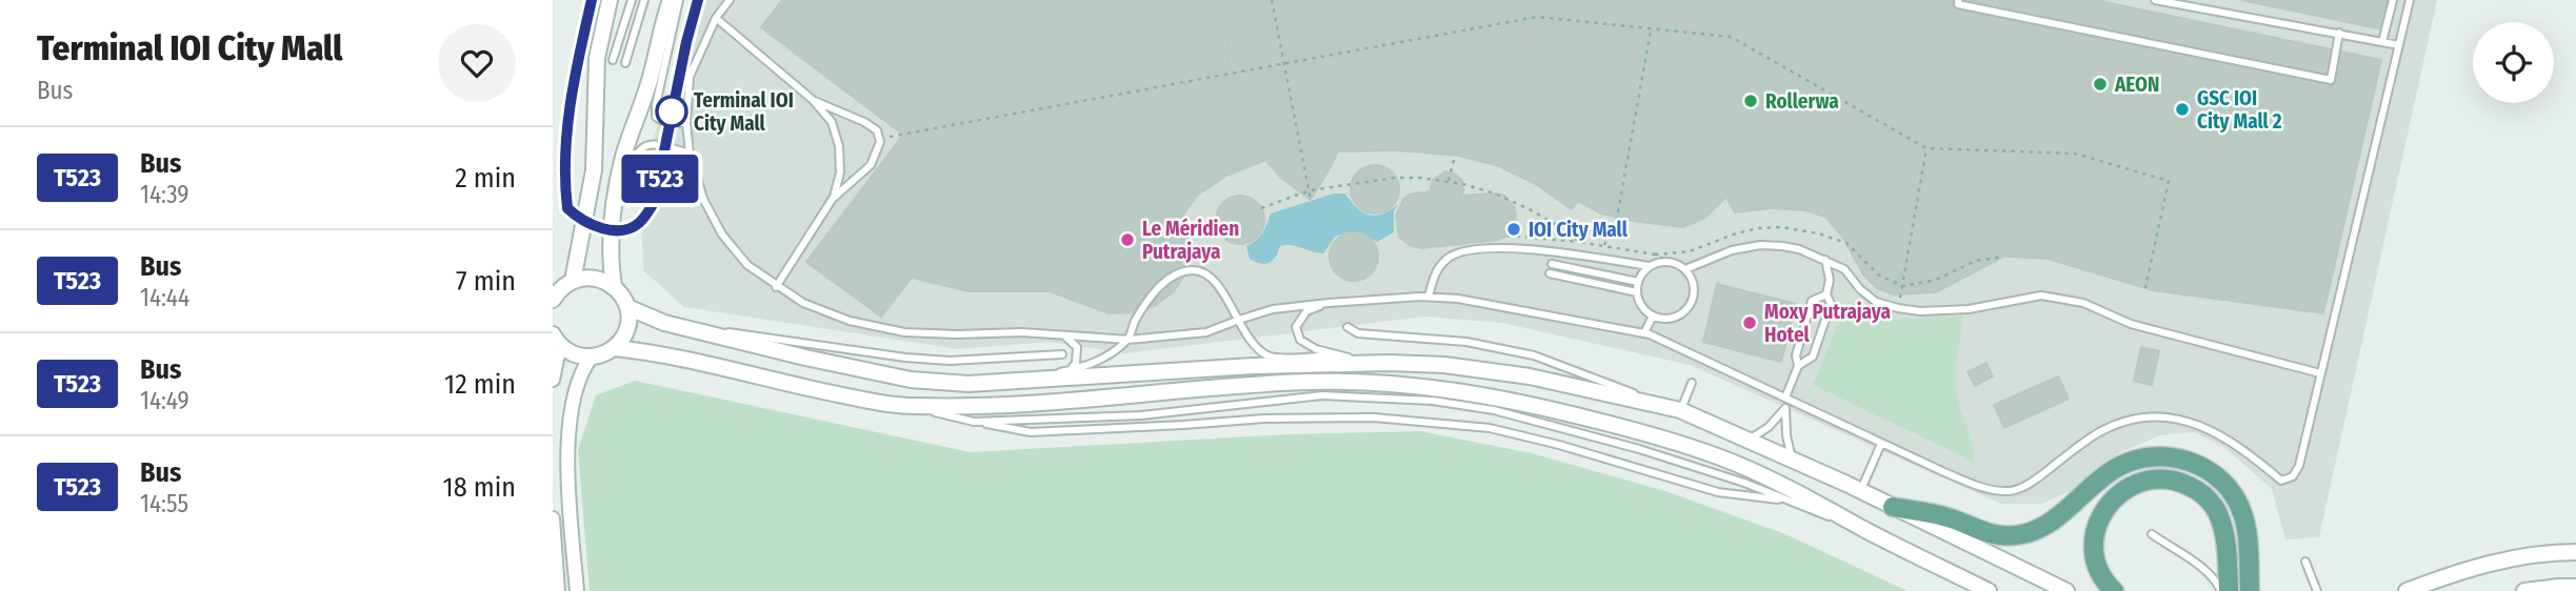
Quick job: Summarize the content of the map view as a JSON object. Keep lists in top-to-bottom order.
{
  "places": [
    "AEON",
    "Rollerwa",
    "GSC IOI City Mall 2",
    "Terminal IOI City Mall",
    "IOI City Mall",
    "Le Méridien Putrajaya",
    "Moxy Putrajaya Hotel"
  ],
  "lines": ["bus line T523"],
  "page": {
    "heading": ["Terminal IOI City Mall", "Bus"],
    "on_map": "T523",
    "list": [
      {
        "mark": "T523",
        "name": "Bus",
        "note": "14:39",
        "value": "2 min"
      },
      {
        "mark": "T523",
        "name": "Bus",
        "note": "14:44",
        "value": "7 min"
      },
      {
        "mark": "T523",
        "name": "Bus",
        "note": "14:49",
        "value": "12 min"
      },
      {
        "mark": "T523",
        "name": "Bus",
        "note": "14:55",
        "value": "18 min"
      }
    ]
  }
}
